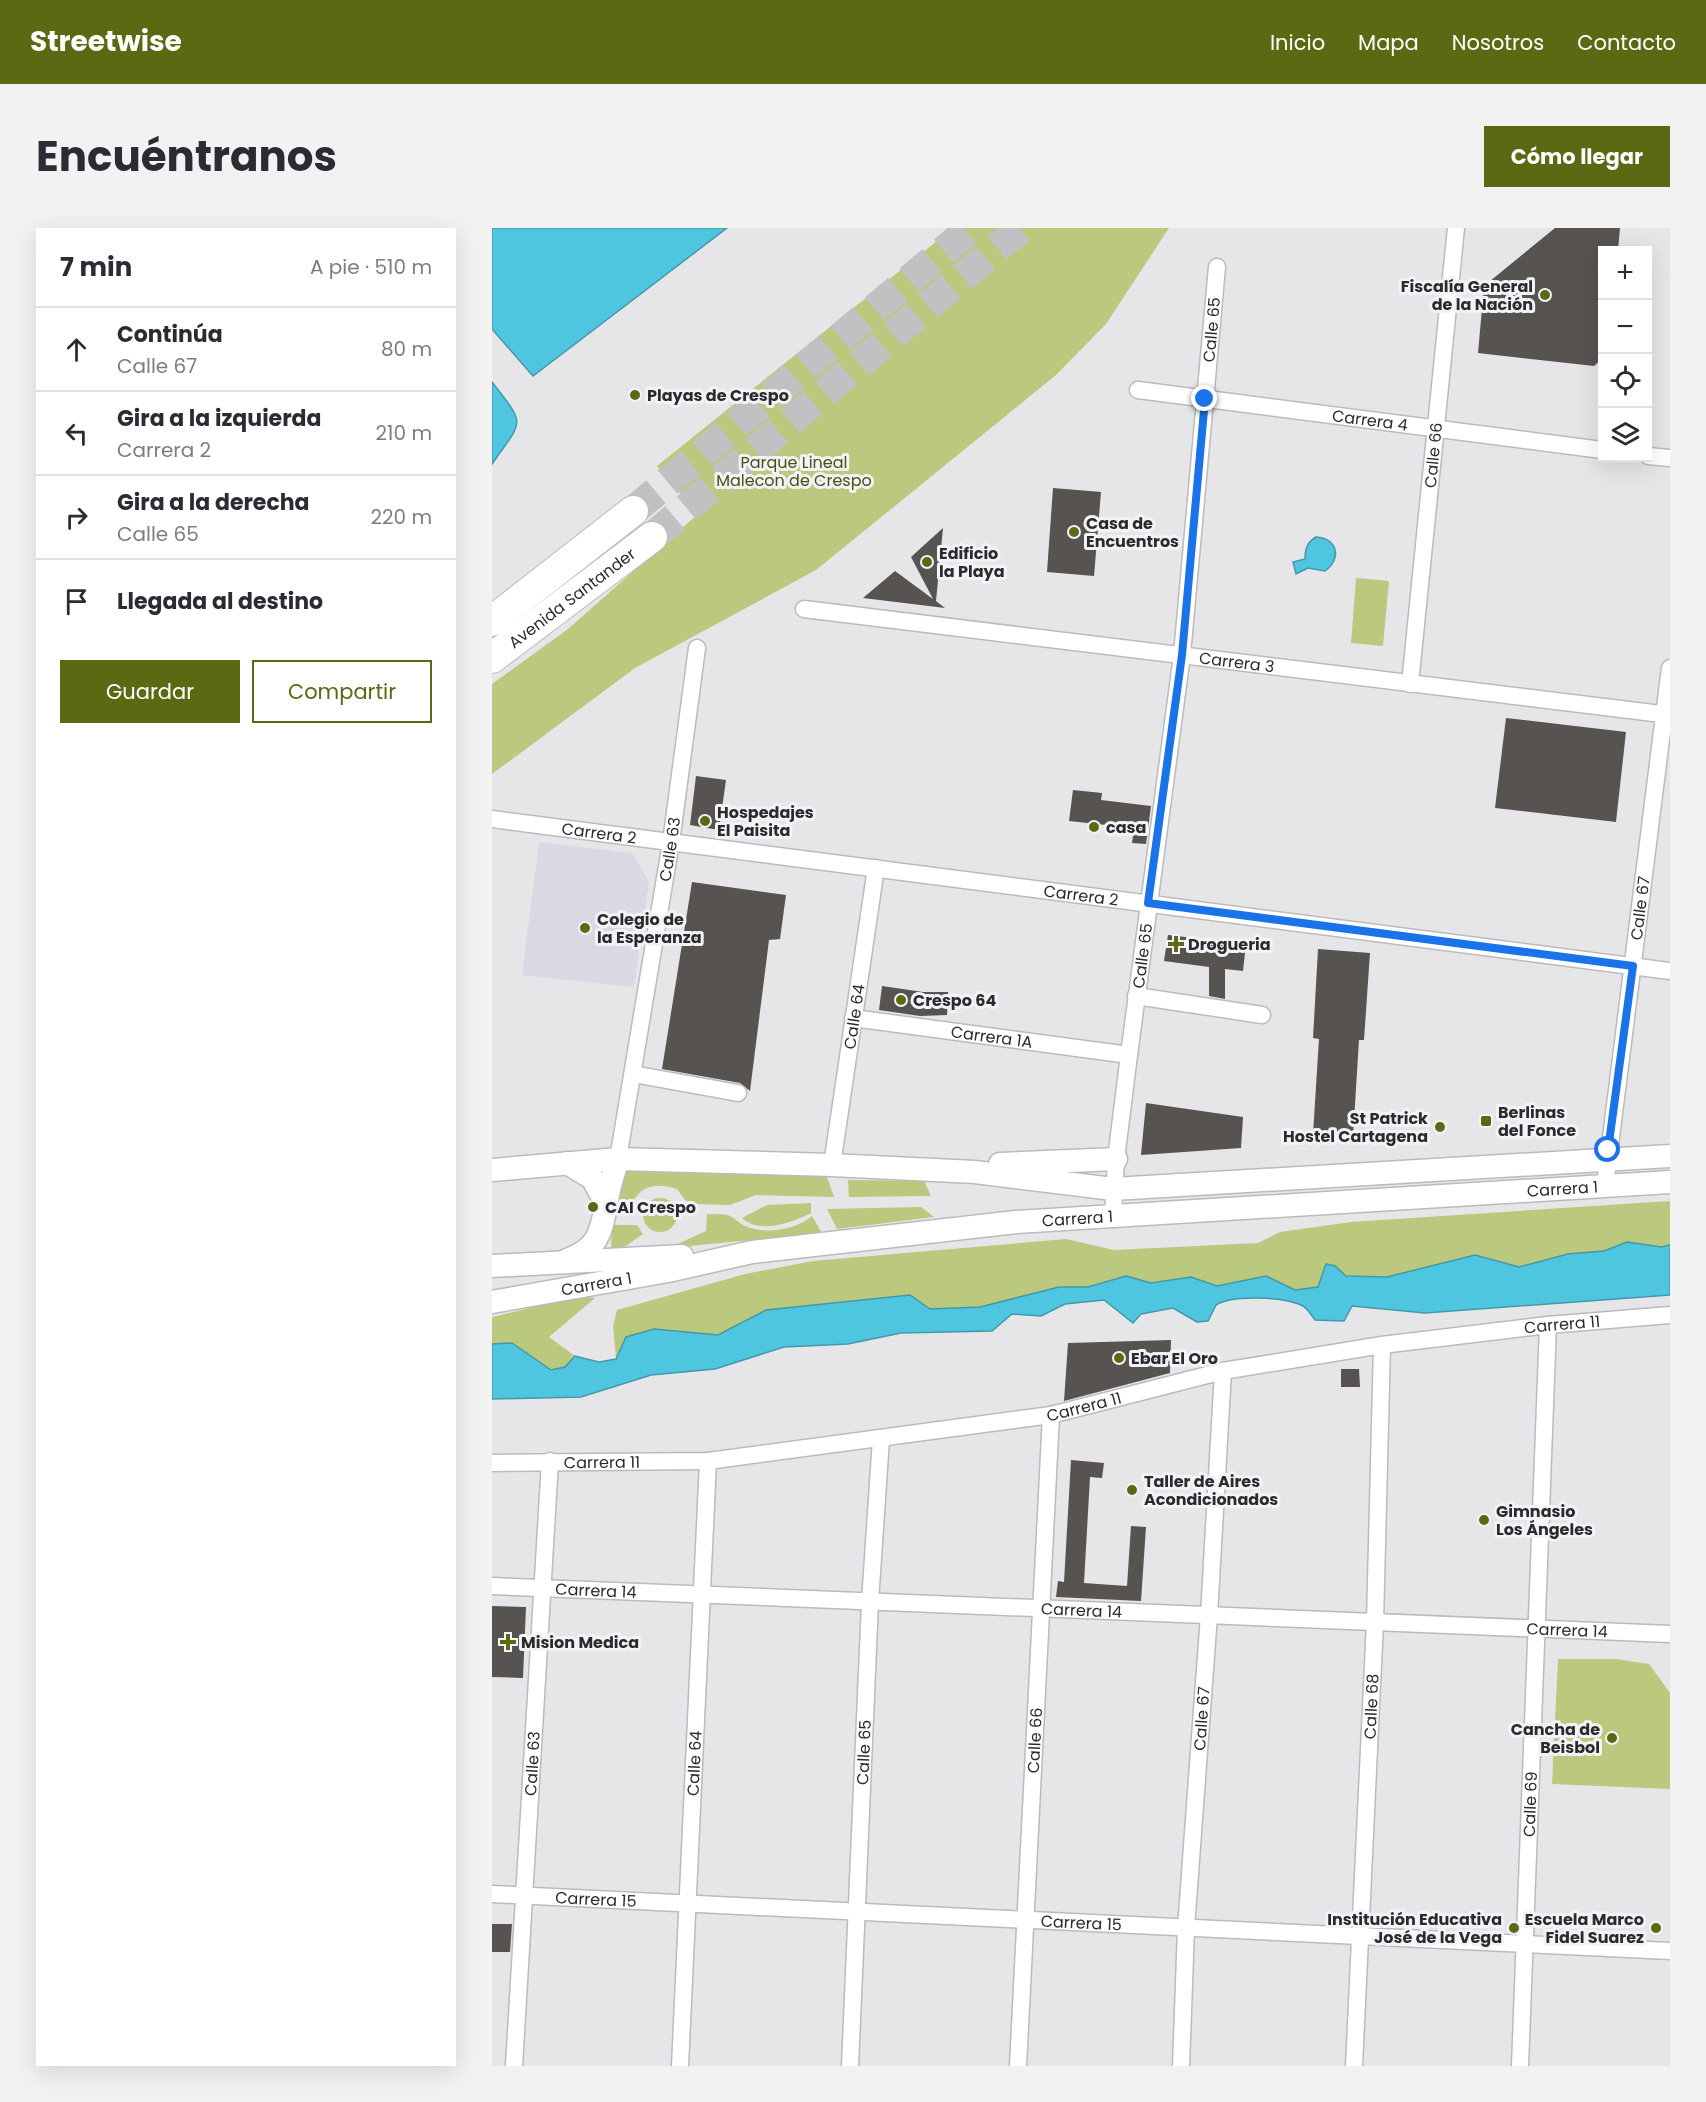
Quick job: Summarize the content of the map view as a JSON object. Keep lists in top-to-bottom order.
{
  "streets": {
    "highway": ["Avenida Santander"],
    "main road": ["Carrera 1"],
    "street": [
      "Calle 65",
      "Carrera 4",
      "Calle 66",
      "Carrera 3",
      "Carrera 2",
      "Calle 63",
      "Calle 67",
      "Calle 64",
      "Carrera 1A",
      "Carrera 11",
      "Carrera 14",
      "Calle 68",
      "Calle 69",
      "Carrera 15"
    ]
  },
  "crossings": [
    ["Calle 65", "Carrera 4"],
    ["Calle 65", "Carrera 3"],
    ["Calle 65", "Carrera 2"],
    ["Calle 65", "Carrera 1A"],
    ["Calle 65", "Carrera 1"],
    ["Calle 65", "Carrera 11"],
    ["Calle 65", "Carrera 14"],
    ["Calle 65", "Carrera 15"],
    ["Carrera 4", "Calle 66"],
    ["Calle 66", "Carrera 3"],
    ["Calle 66", "Carrera 11"],
    ["Calle 66", "Carrera 14"],
    ["Calle 66", "Carrera 15"],
    ["Carrera 3", "Calle 67"],
    ["Carrera 2", "Calle 63"],
    ["Carrera 2", "Calle 67"],
    ["Carrera 2", "Calle 64"],
    ["Calle 63", "Carrera 1"],
    ["Calle 63", "Carrera 11"],
    ["Calle 63", "Carrera 14"],
    ["Calle 63", "Carrera 15"],
    ["Calle 67", "Carrera 1"],
    ["Calle 67", "Carrera 11"],
    ["Calle 67", "Carrera 14"],
    ["Calle 67", "Carrera 15"],
    ["Calle 64", "Carrera 1A"],
    ["Calle 64", "Carrera 1"],
    ["Calle 64", "Carrera 11"],
    ["Calle 64", "Carrera 14"],
    ["Calle 64", "Carrera 15"],
    ["Carrera 11", "Calle 68"],
    ["Carrera 11", "Calle 69"],
    ["Carrera 14", "Calle 68"],
    ["Carrera 14", "Calle 69"],
    ["Calle 68", "Carrera 15"],
    ["Calle 69", "Carrera 15"]
  ],
  "parks": ["Parque Lineal Malecon de Crespo"],
  "places": {
    "other": [
      "Fiscalía General de la Nación",
      "Playas de Crespo",
      "Casa de Encuentros",
      "Edificio la Playa",
      "Hospedajes El Paisita",
      "casa",
      "Colegio de la Esperanza",
      "Crespo 64",
      "St Patrick Hostel Cartagena",
      "CAI Crespo",
      "Ebar El Oro",
      "Taller de Aires Acondicionados",
      "Gimnasio Los Ángeles",
      "Cancha de Beisbol",
      "Institución Educativa José de la Vega",
      "Escuela Marco Fidel Suarez"
    ],
    "health": ["Drogueria", "Mision Medica"],
    "transit": ["Berlinas del Fonce"]
  },
  "page": {
    "header": "Streetwise",
    "nav": [
      "Inicio",
      "Mapa",
      "Nosotros",
      "Contacto"
    ],
    "title": "Encuéntranos",
    "buttons": [
      "Cómo llegar",
      ["Guardar", "Compartir"]
    ],
    "heading": ["7 min", "A pie · 510 m"],
    "map_buttons": ["+", "−"],
    "list": [
      ["Continúa", "Calle 67", "80 m"],
      ["Gira a la izquierda", "Carrera 2", "210 m"],
      ["Gira a la derecha", "Calle 65", "220 m"],
      "Llegada al destino"
    ]
  }
}
